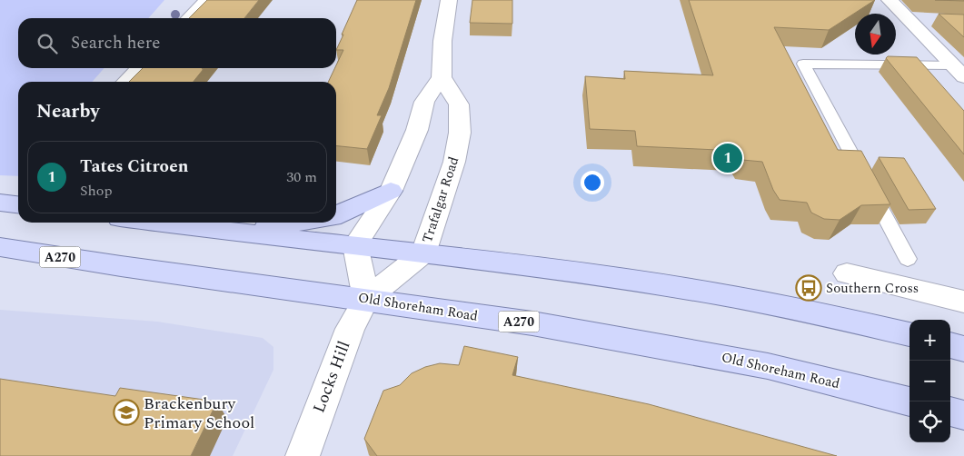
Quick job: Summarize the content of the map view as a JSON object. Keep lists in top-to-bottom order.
{
  "streets": {
    "main road": [
      "Trafalgar Road",
      "A270",
      "Old Shoreham Road",
      "Locks Hill"
    ]
  },
  "crossings": [
    ["Trafalgar Road", "Old Shoreham Road"],
    ["Trafalgar Road", "Locks Hill"],
    ["Old Shoreham Road", "Locks Hill"]
  ],
  "places": {
    "bus stop": ["Southern Cross"],
    "school or university": ["Brackenbury Primary School"]
  },
  "north": "bottom",
  "page": {
    "search": "Search here",
    "heading": "Nearby",
    "list": [
      {
        "mark": "1",
        "name": "Tates Citroen",
        "note": "Shop",
        "value": "30 m"
      }
    ],
    "pins": "1",
    "map_buttons": ["+", "−"]
  }
}
